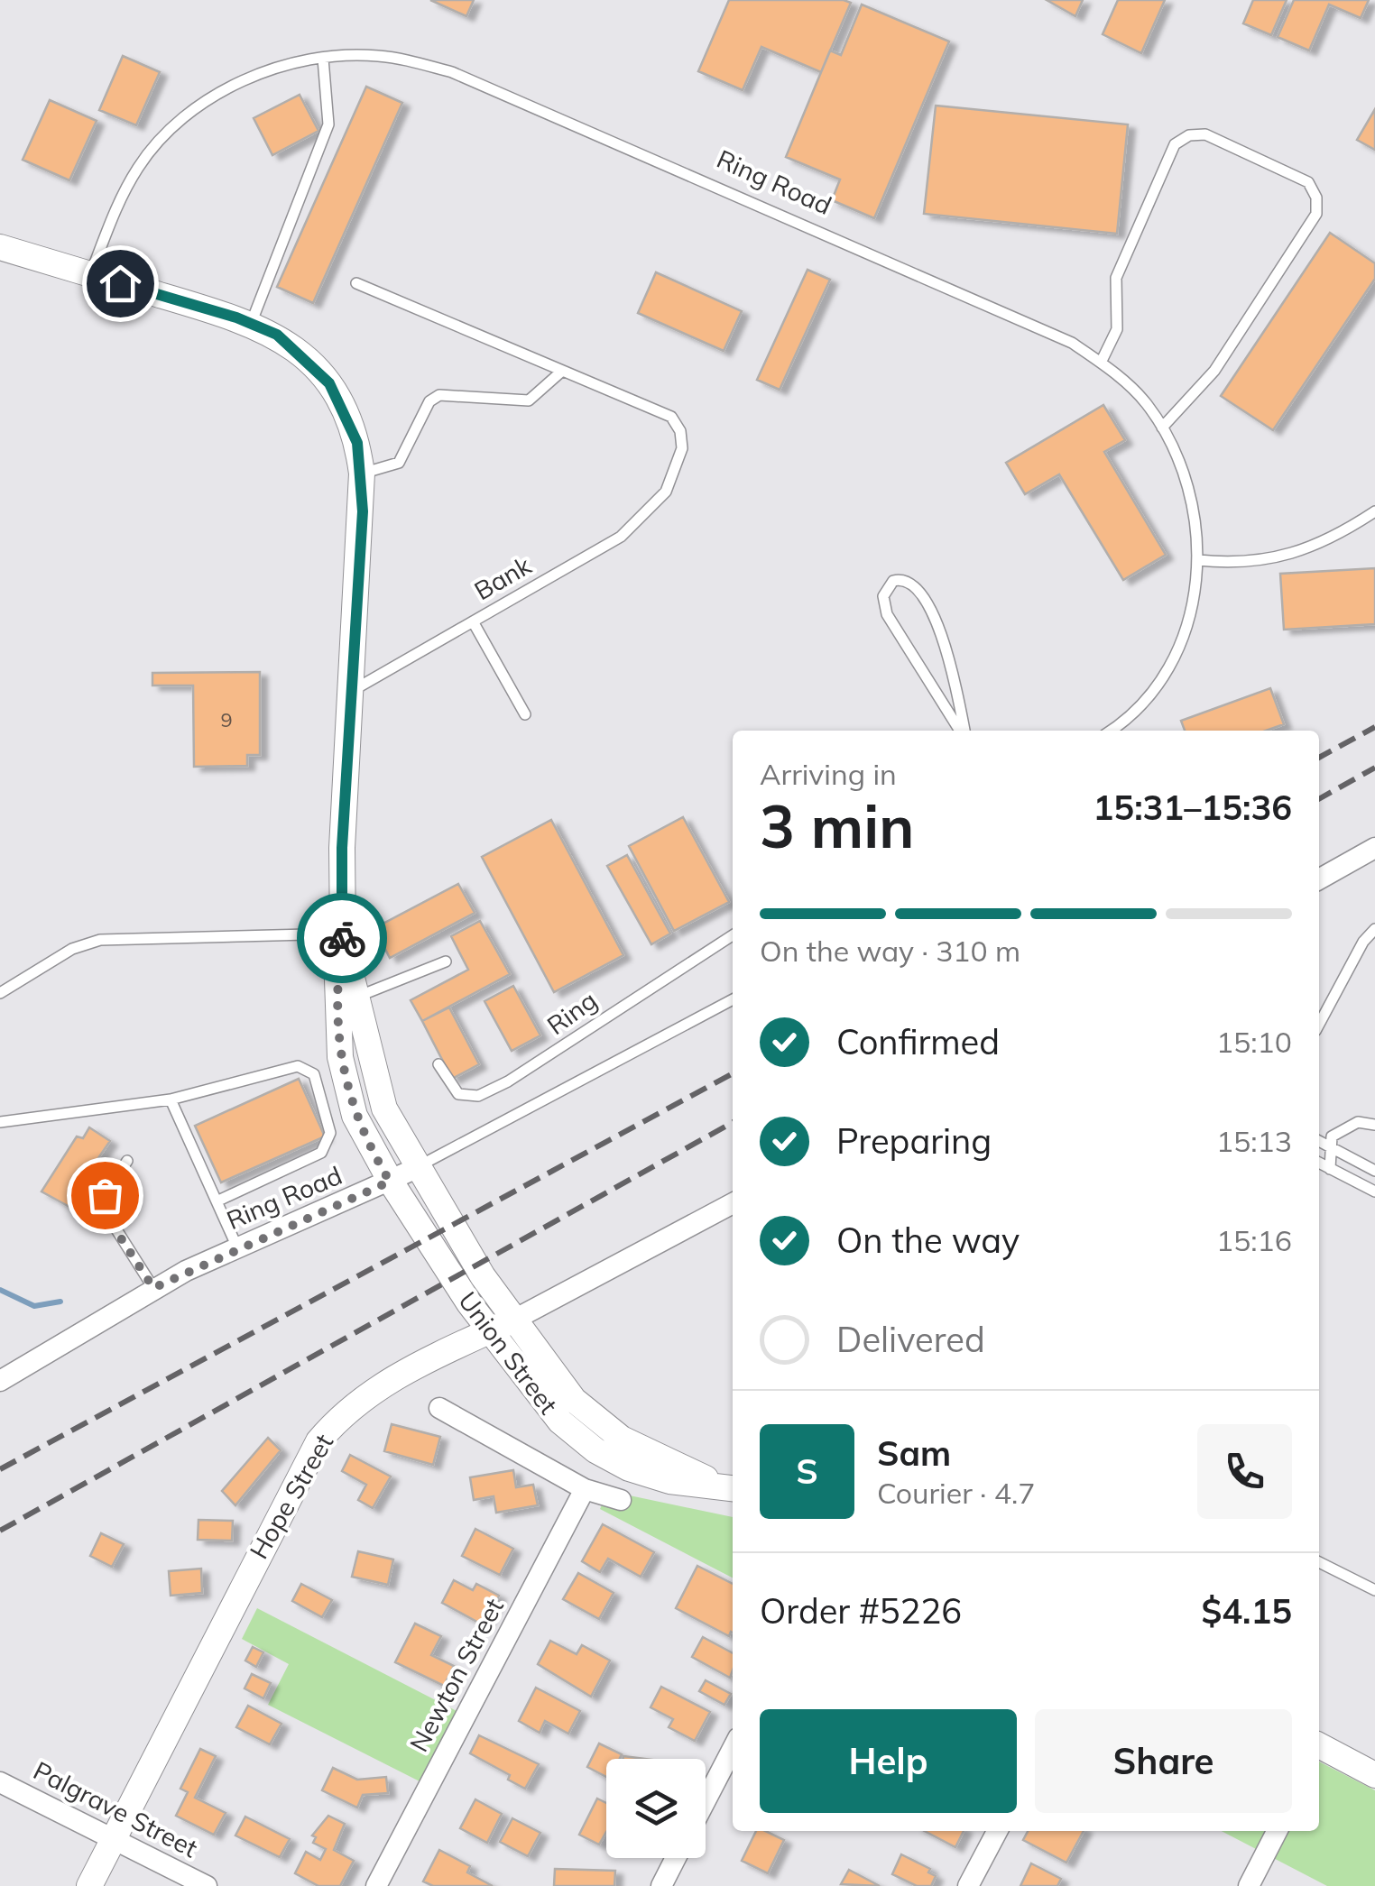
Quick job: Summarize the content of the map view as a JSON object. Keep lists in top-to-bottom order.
{
  "streets": {
    "street": [
      "Ring Road",
      "Union Street",
      "Hope Street",
      "Newton Street",
      "Palgrave Street"
    ],
    "lane": ["Bank", "Ring"]
  },
  "crossings": [
    ["Ring Road", "Union Street"],
    ["Union Street", "Hope Street"],
    ["Hope Street", "Palgrave Street"]
  ],
  "house_numbers": ["9"],
  "page": {
    "heading": ["3 min", "Arriving in", "15:31–15:36"],
    "panel": [
      "Sam",
      "Courier · 4.7",
      "Order #5226",
      "$4.15"
    ],
    "bar": "On the way · 310 m",
    "list": [
      ["Confirmed", "15:10"],
      ["Preparing", "15:13"],
      ["On the way", "15:16"],
      "Delivered"
    ],
    "round": "S",
    "buttons": ["Help", "Share"]
  }
}
